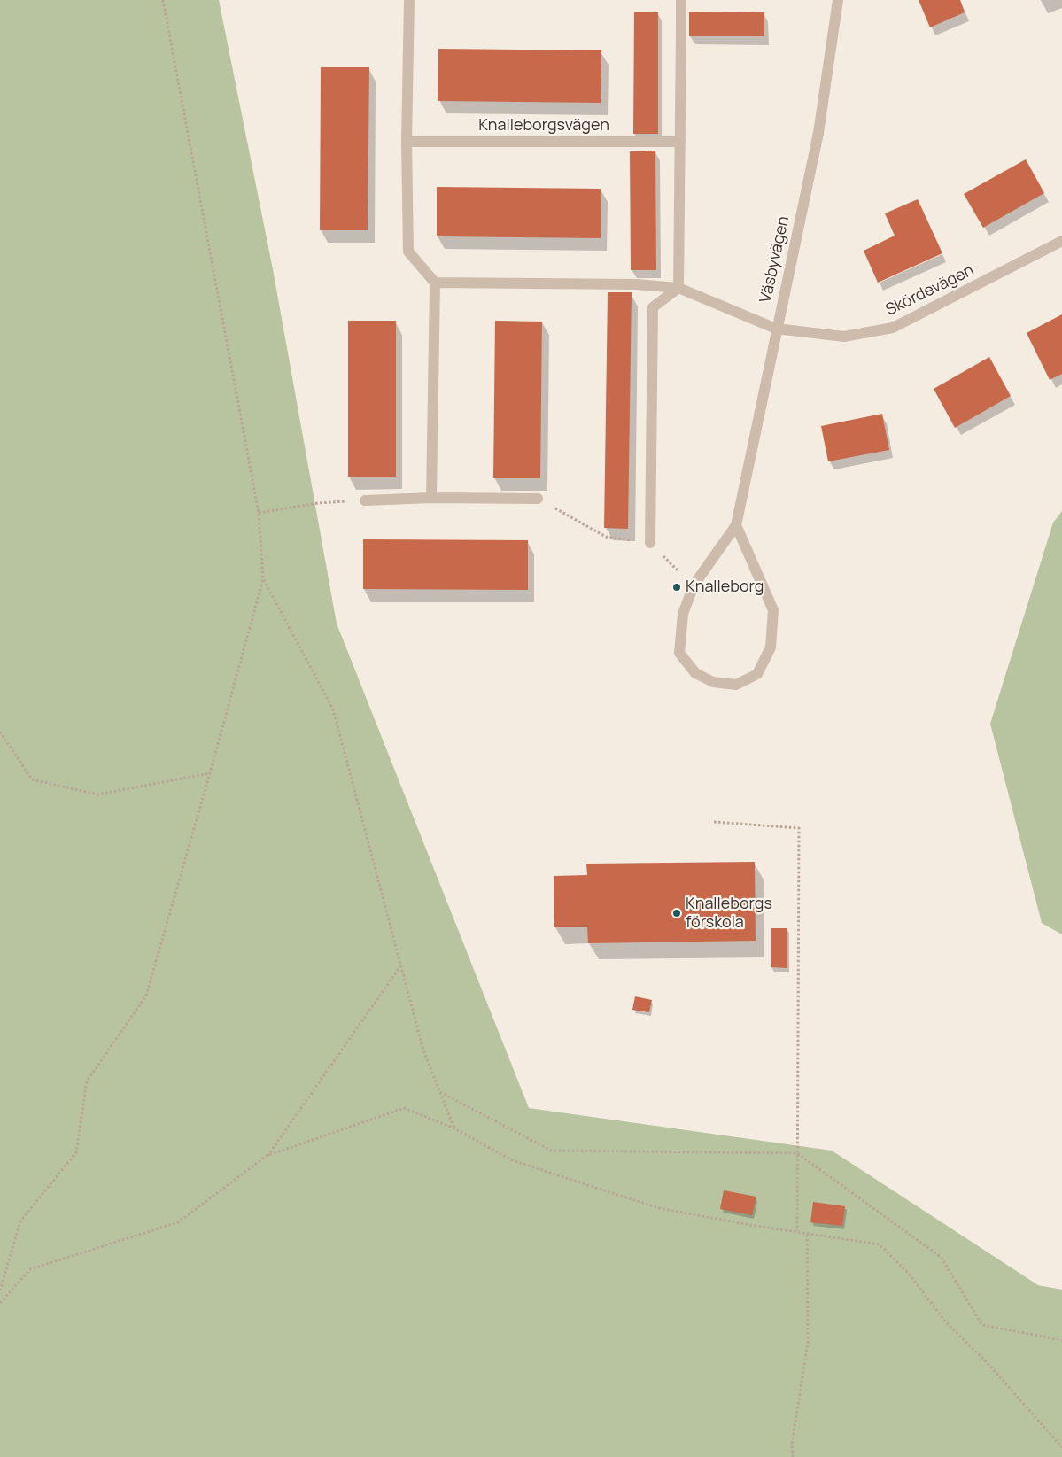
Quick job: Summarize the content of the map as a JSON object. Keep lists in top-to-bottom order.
{
  "streets": {
    "street": ["Knalleborgsvägen", "Väsbyvägen", "Skördevägen"]
  },
  "crossings": [
    ["Väsbyvägen", "Skördevägen"]
  ],
  "places": ["Knalleborg", "Knalleborgs förskola"]
}
